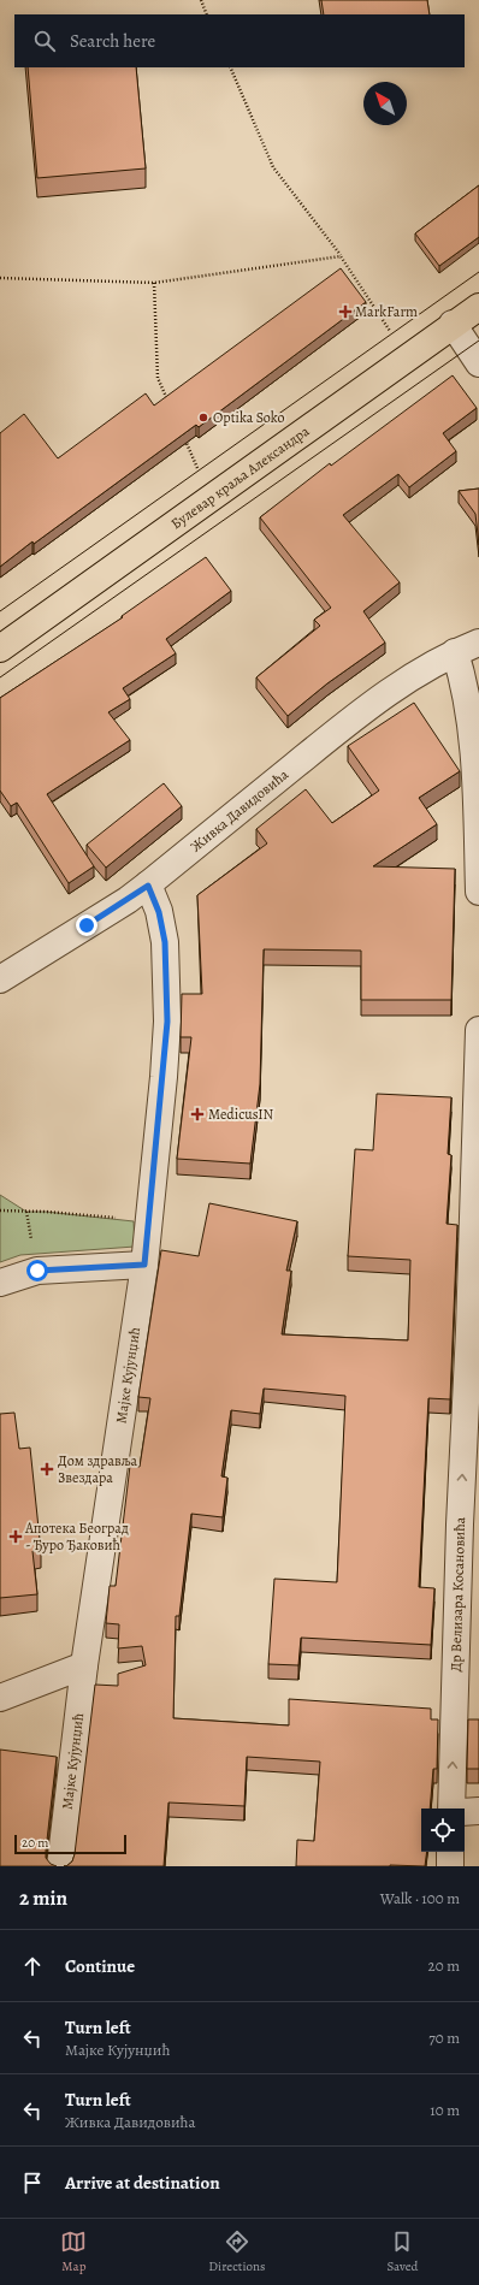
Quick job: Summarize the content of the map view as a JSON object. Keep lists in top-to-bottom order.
{
  "streets": {
    "main road": ["Булевар краља Александра"],
    "street": ["Живка Давидовића", "Мајке Кујунџић", "Др Велизара Косановића"]
  },
  "crossings": [
    ["Живка Давидовића", "Мајке Кујунџић"]
  ],
  "one_way": ["Др Велизара Косановића"],
  "places": {
    "health": [
      "MarkFarm",
      "MedicusIN",
      "Дом здравља Звездара",
      "Апотека Београд - Ђуро Ђаковић"
    ],
    "other": ["Optika Soko"]
  },
  "scale_bar": "20 m",
  "north": "top left",
  "page": {
    "search": "Search here",
    "scale": "20 m",
    "heading": ["2 min", "Walk · 100 m"],
    "list": [
      ["Continue", "20 m"],
      ["Turn left", "Мајке Кујунџић", "70 m"],
      ["Turn left", "Живка Давидовића", "10 m"],
      "Arrive at destination"
    ],
    "nav": ["Map", "Directions", "Saved"]
  }
}
